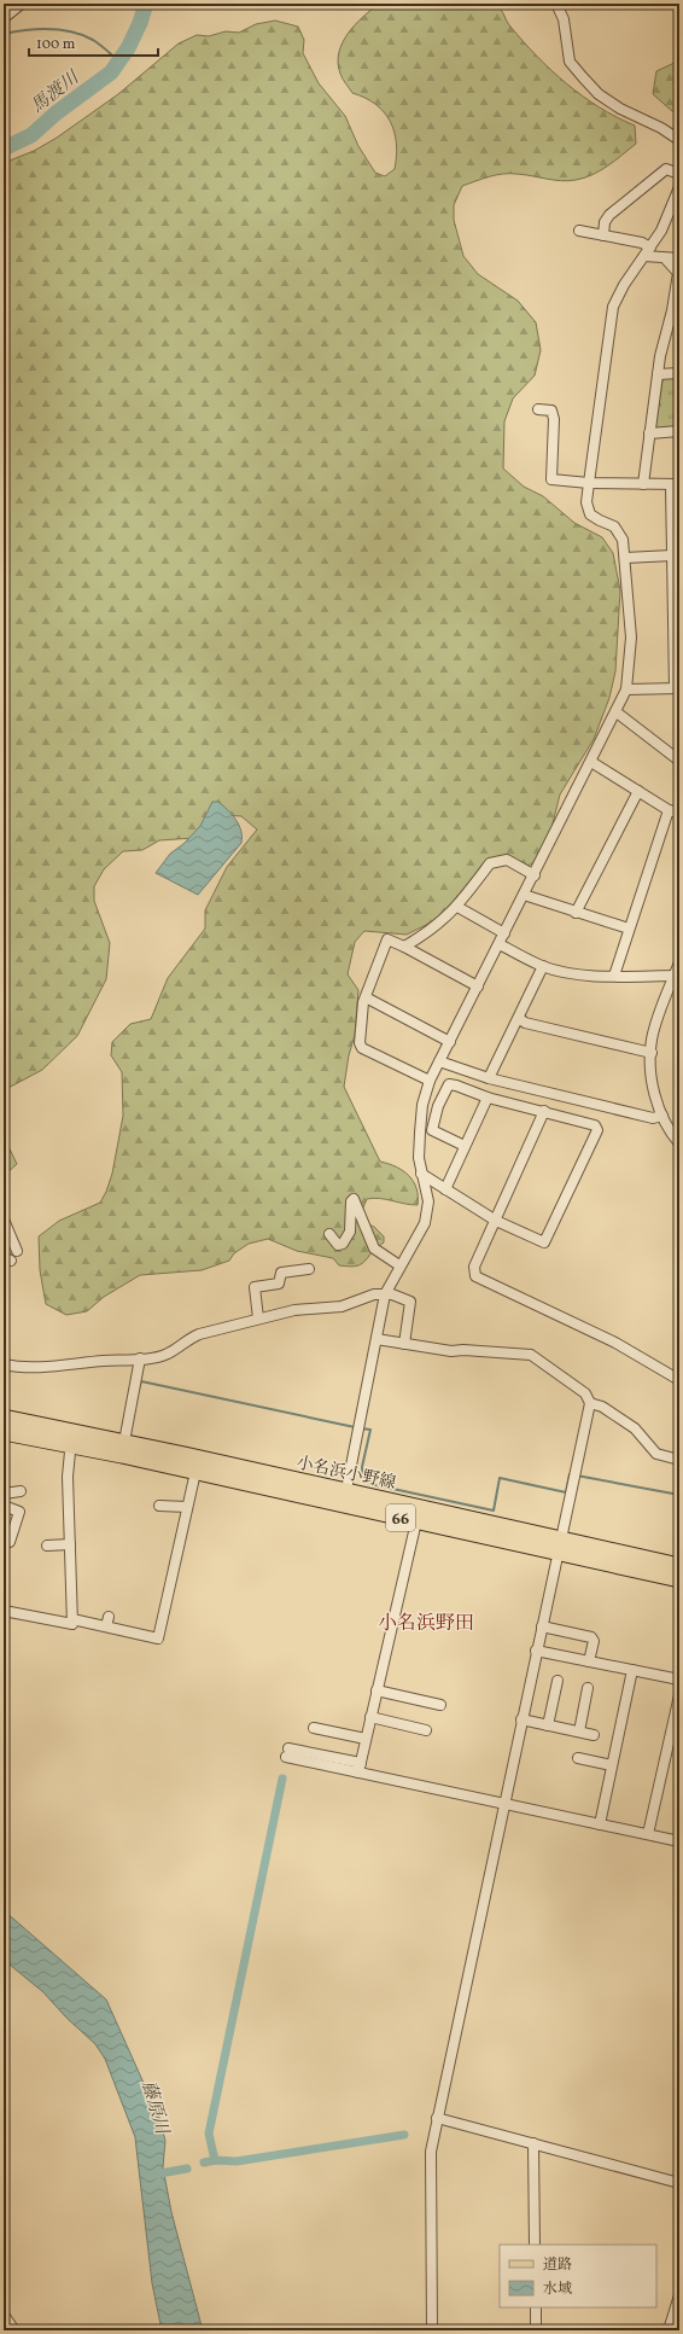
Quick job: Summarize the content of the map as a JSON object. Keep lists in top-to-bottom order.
{
  "streets": {
    "main road": ["小名浜小野線", "66"]
  },
  "districts": ["小名浜野田"],
  "water": ["馬渡川", "藤原川"],
  "legend": ["道路", "水域"],
  "scale_bar": "100 m"
}
